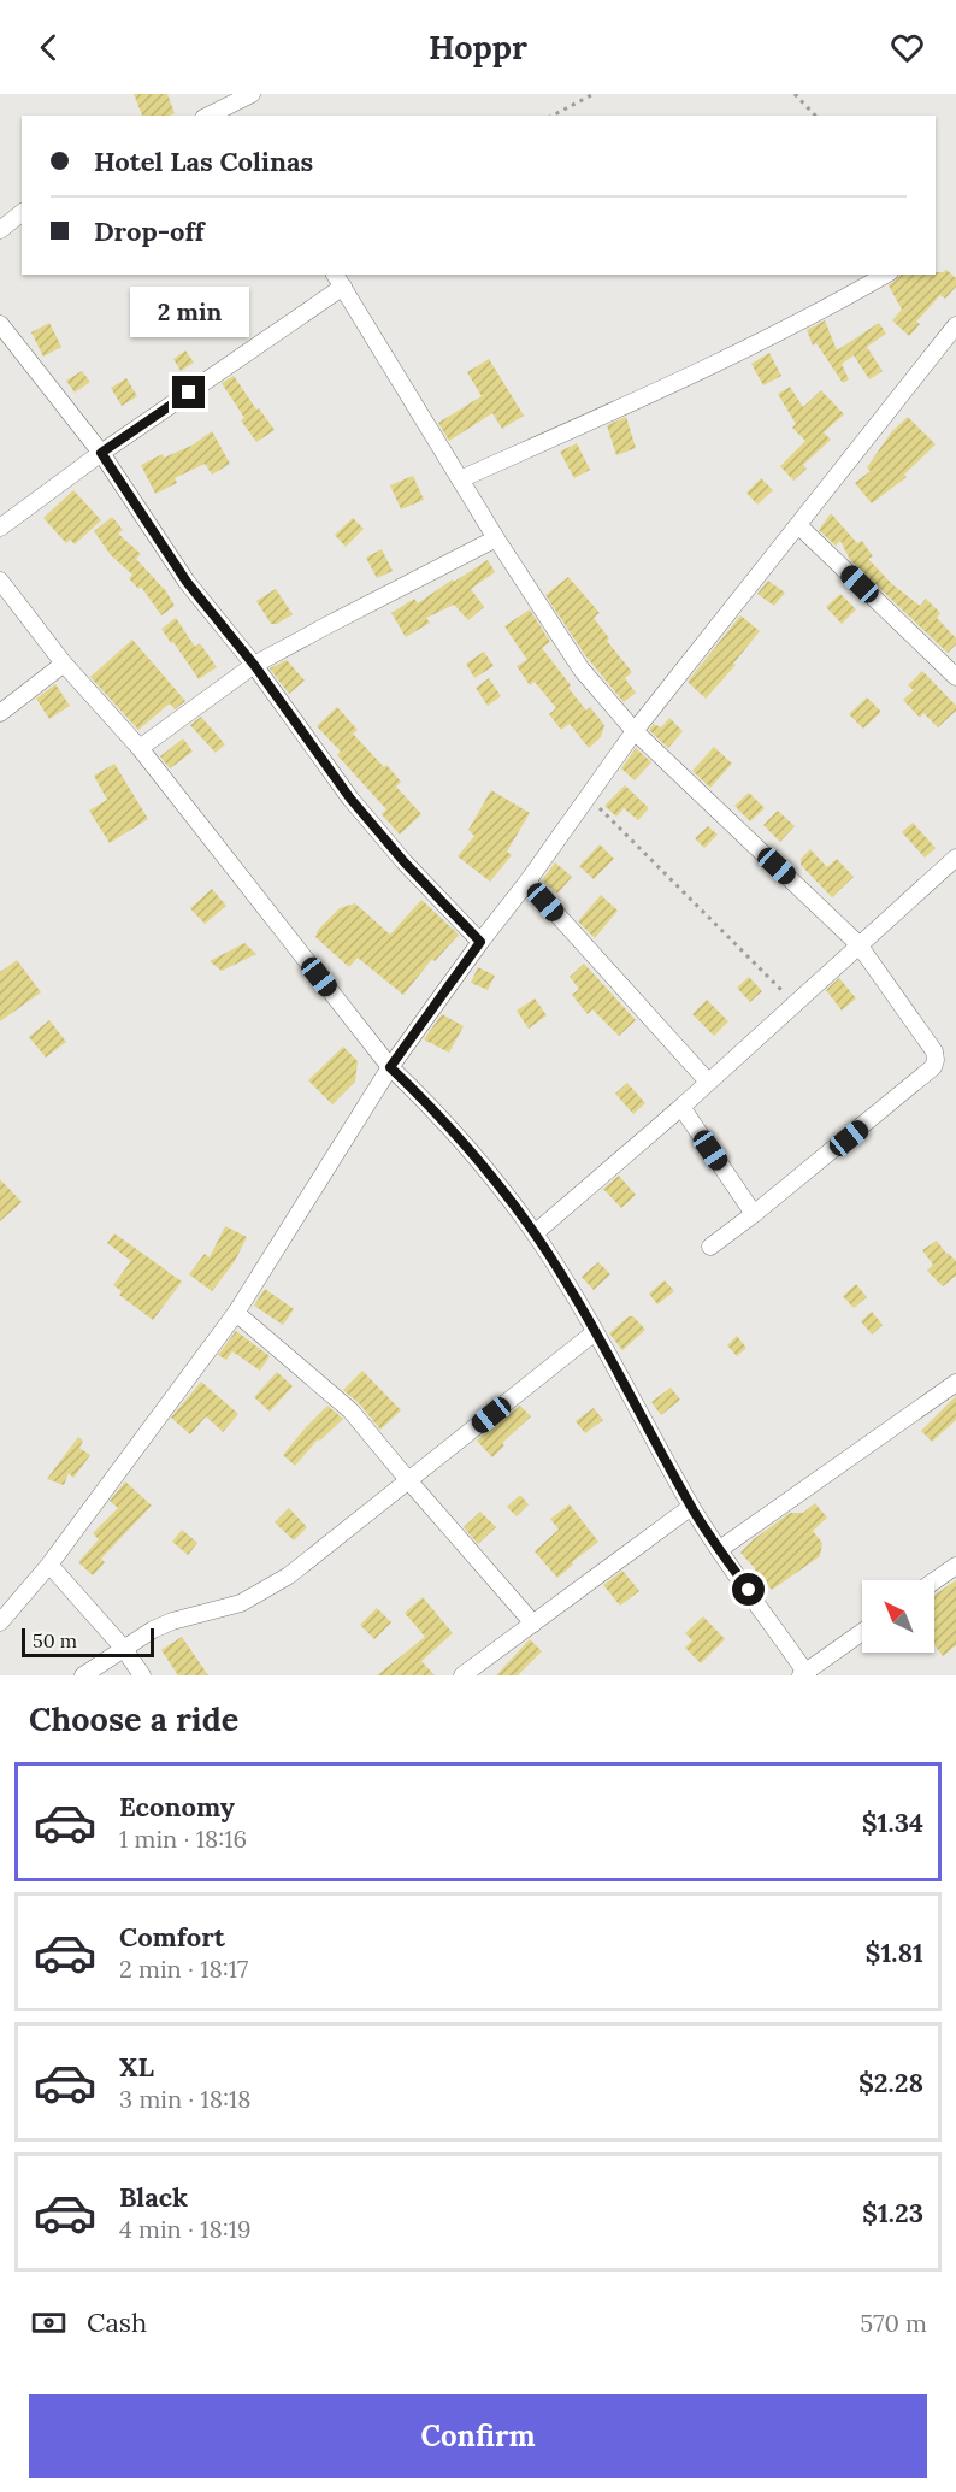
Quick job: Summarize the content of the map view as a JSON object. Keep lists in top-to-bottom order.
{
  "scale_bar": "50 m",
  "north": "top left",
  "page": {
    "header": "Hoppr",
    "banner": ["Hotel Las Colinas", "Drop-off"],
    "bubble": "2 min",
    "scale": "50 m",
    "heading": "Choose a ride",
    "list": [
      {
        "name": "Economy",
        "note": "1 min · 18:16",
        "value": "$1.34"
      },
      {
        "name": "Comfort",
        "note": "2 min · 18:17",
        "value": "$1.81"
      },
      {
        "name": "XL",
        "note": "3 min · 18:18",
        "value": "$2.28"
      },
      {
        "name": "Black",
        "note": "4 min · 18:19",
        "value": "$1.23"
      }
    ],
    "pay": ["Cash", "570 m"],
    "buttons": "Confirm"
  }
}
